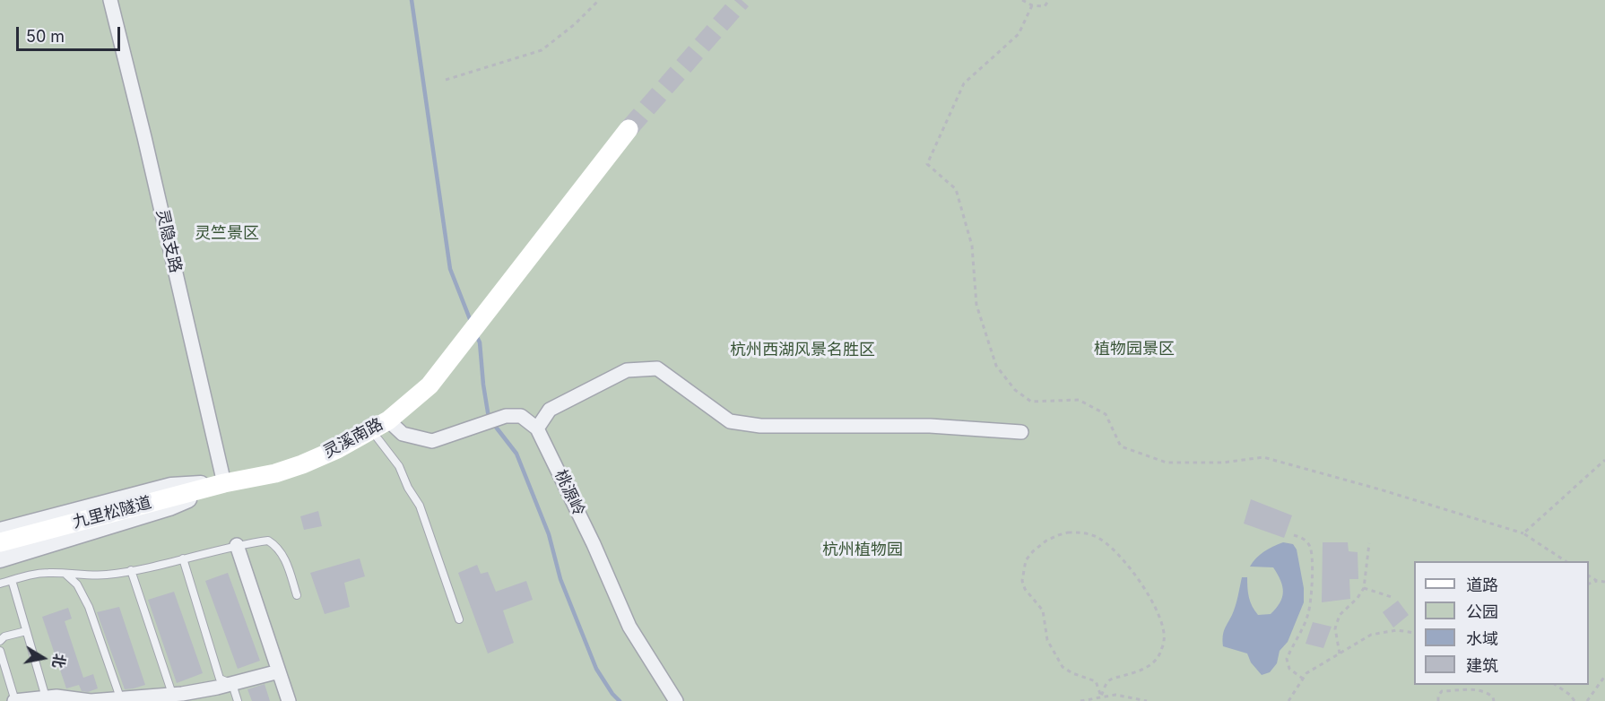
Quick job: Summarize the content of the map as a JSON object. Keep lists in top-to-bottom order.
{
  "streets": {
    "main road": ["灵溪南路", "九里松隧道"],
    "street": ["灵隐支路", "桃源岭"]
  },
  "crossings": [
    ["灵隐支路", "灵溪南路"],
    ["灵隐支路", "九里松隧道"],
    ["灵溪南路", "九里松隧道"]
  ],
  "parks": [
    "灵竺景区",
    "植物园景区",
    "杭州西湖风景名胜区",
    "杭州植物园"
  ],
  "legend": [
    "道路",
    "公园",
    "水域",
    "建筑"
  ],
  "scale_bar": "50 m",
  "north": "right"
}
